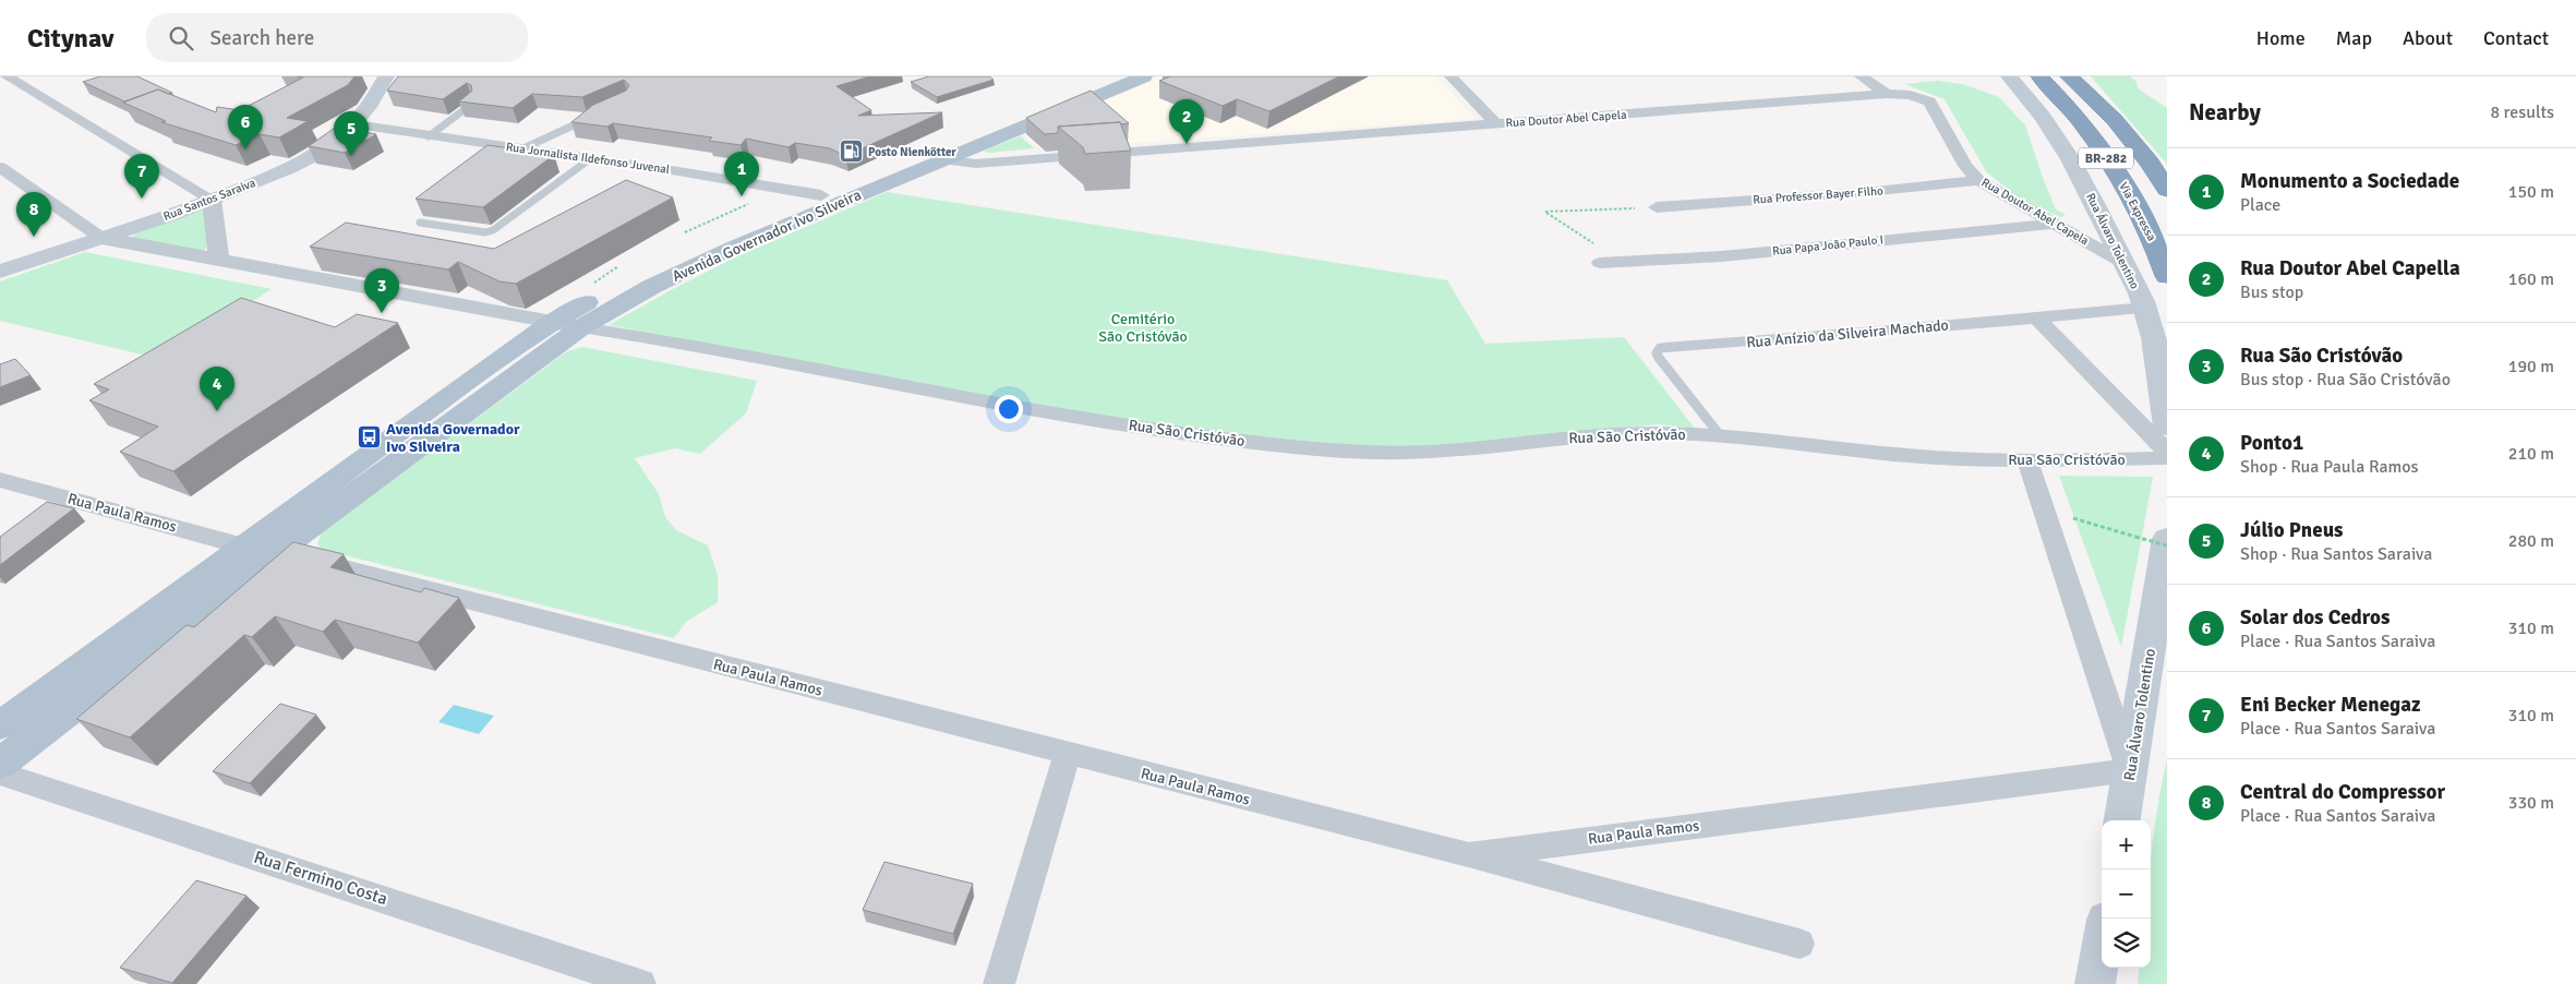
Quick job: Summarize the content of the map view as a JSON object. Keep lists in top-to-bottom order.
{
  "streets": {
    "highway": ["BR-282", "Via Expressa"],
    "main road": ["Rua Santos Saraiva", "Avenida Governador Ivo Silveira", "Rua Álvaro Tolentino"],
    "street": [
      "Rua Doutor Abel Capela",
      "Rua Jornalista Ildefonso Juvenal",
      "Rua Professor Bayer Filho",
      "Rua Papa João Paulo I",
      "Rua Anízio da Silveira Machado",
      "Rua São Cristóvão",
      "Rua Paula Ramos",
      "Rua Fermino Costa"
    ]
  },
  "crossings": [
    ["Rua Doutor Abel Capela", "Rua Professor Bayer Filho"],
    ["Rua Doutor Abel Capela", "Avenida Governador Ivo Silveira"],
    ["Rua Doutor Abel Capela", "Rua Álvaro Tolentino"],
    ["Rua Doutor Abel Capela", "Rua Papa João Paulo I"],
    ["Rua Jornalista Ildefonso Juvenal", "Rua Santos Saraiva"],
    ["Rua Jornalista Ildefonso Juvenal", "Avenida Governador Ivo Silveira"],
    ["Rua Santos Saraiva", "Rua São Cristóvão"],
    ["Avenida Governador Ivo Silveira", "Rua São Cristóvão"],
    ["Avenida Governador Ivo Silveira", "Rua Paula Ramos"],
    ["Rua Álvaro Tolentino", "Rua Anízio da Silveira Machado"],
    ["Rua Álvaro Tolentino", "Rua Paula Ramos"],
    ["Rua Anízio da Silveira Machado", "Rua São Cristóvão"]
  ],
  "parks": ["Cemitério São Cristóvão"],
  "places": {
    "fuel station": ["Posto Nienkötter"],
    "bus stop": ["Avenida Governador Ivo Silveira"]
  },
  "page": {
    "header": "Citynav",
    "search": "Search here",
    "nav": [
      "Home",
      "Map",
      "About",
      "Contact"
    ],
    "heading": ["Nearby", "8 results"],
    "pins": [
      "2",
      "6",
      "5",
      "1",
      "7",
      "8",
      "3",
      "4"
    ],
    "list": [
      {
        "mark": "1",
        "name": "Monumento a Sociedade",
        "note": "Place",
        "value": "150 m"
      },
      {
        "mark": "2",
        "name": "Rua Doutor Abel Capella",
        "note": "Bus stop",
        "value": "160 m"
      },
      {
        "mark": "3",
        "name": "Rua São Cristóvão",
        "note": "Bus stop · Rua São Cristóvão",
        "value": "190 m"
      },
      {
        "mark": "4",
        "name": "Ponto1",
        "note": "Shop · Rua Paula Ramos",
        "value": "210 m"
      },
      {
        "mark": "5",
        "name": "Júlio Pneus",
        "note": "Shop · Rua Santos Saraiva",
        "value": "280 m"
      },
      {
        "mark": "6",
        "name": "Solar dos Cedros",
        "note": "Place · Rua Santos Saraiva",
        "value": "310 m"
      },
      {
        "mark": "7",
        "name": "Eni Becker Menegaz",
        "note": "Place · Rua Santos Saraiva",
        "value": "310 m"
      },
      {
        "mark": "8",
        "name": "Central do Compressor",
        "note": "Place · Rua Santos Saraiva",
        "value": "330 m"
      }
    ],
    "map_buttons": ["+", "−"]
  }
}
